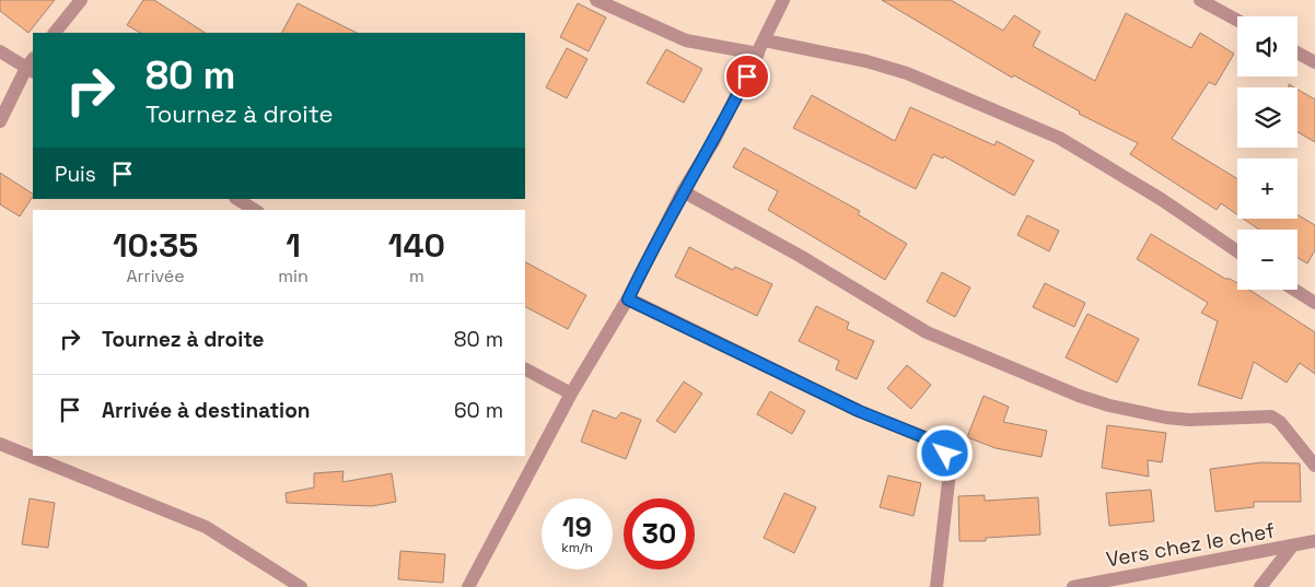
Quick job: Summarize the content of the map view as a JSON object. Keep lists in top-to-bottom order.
{
  "streets": {
    "street": ["Vers chez le chef"]
  },
  "page": {
    "map_buttons": ["+", "−"],
    "turn": ["80 m", "Tournez à droite"],
    "then": "Puis",
    "eta": [
      "10:35",
      "Arrivée",
      "1",
      "min",
      "140",
      "m"
    ],
    "list": [
      {
        "name": "Tournez à droite",
        "value": "80 m"
      },
      {
        "name": "Arrivée à destination",
        "value": "60 m"
      }
    ],
    "speed": "19 km/h",
    "limit": "30"
  }
}
